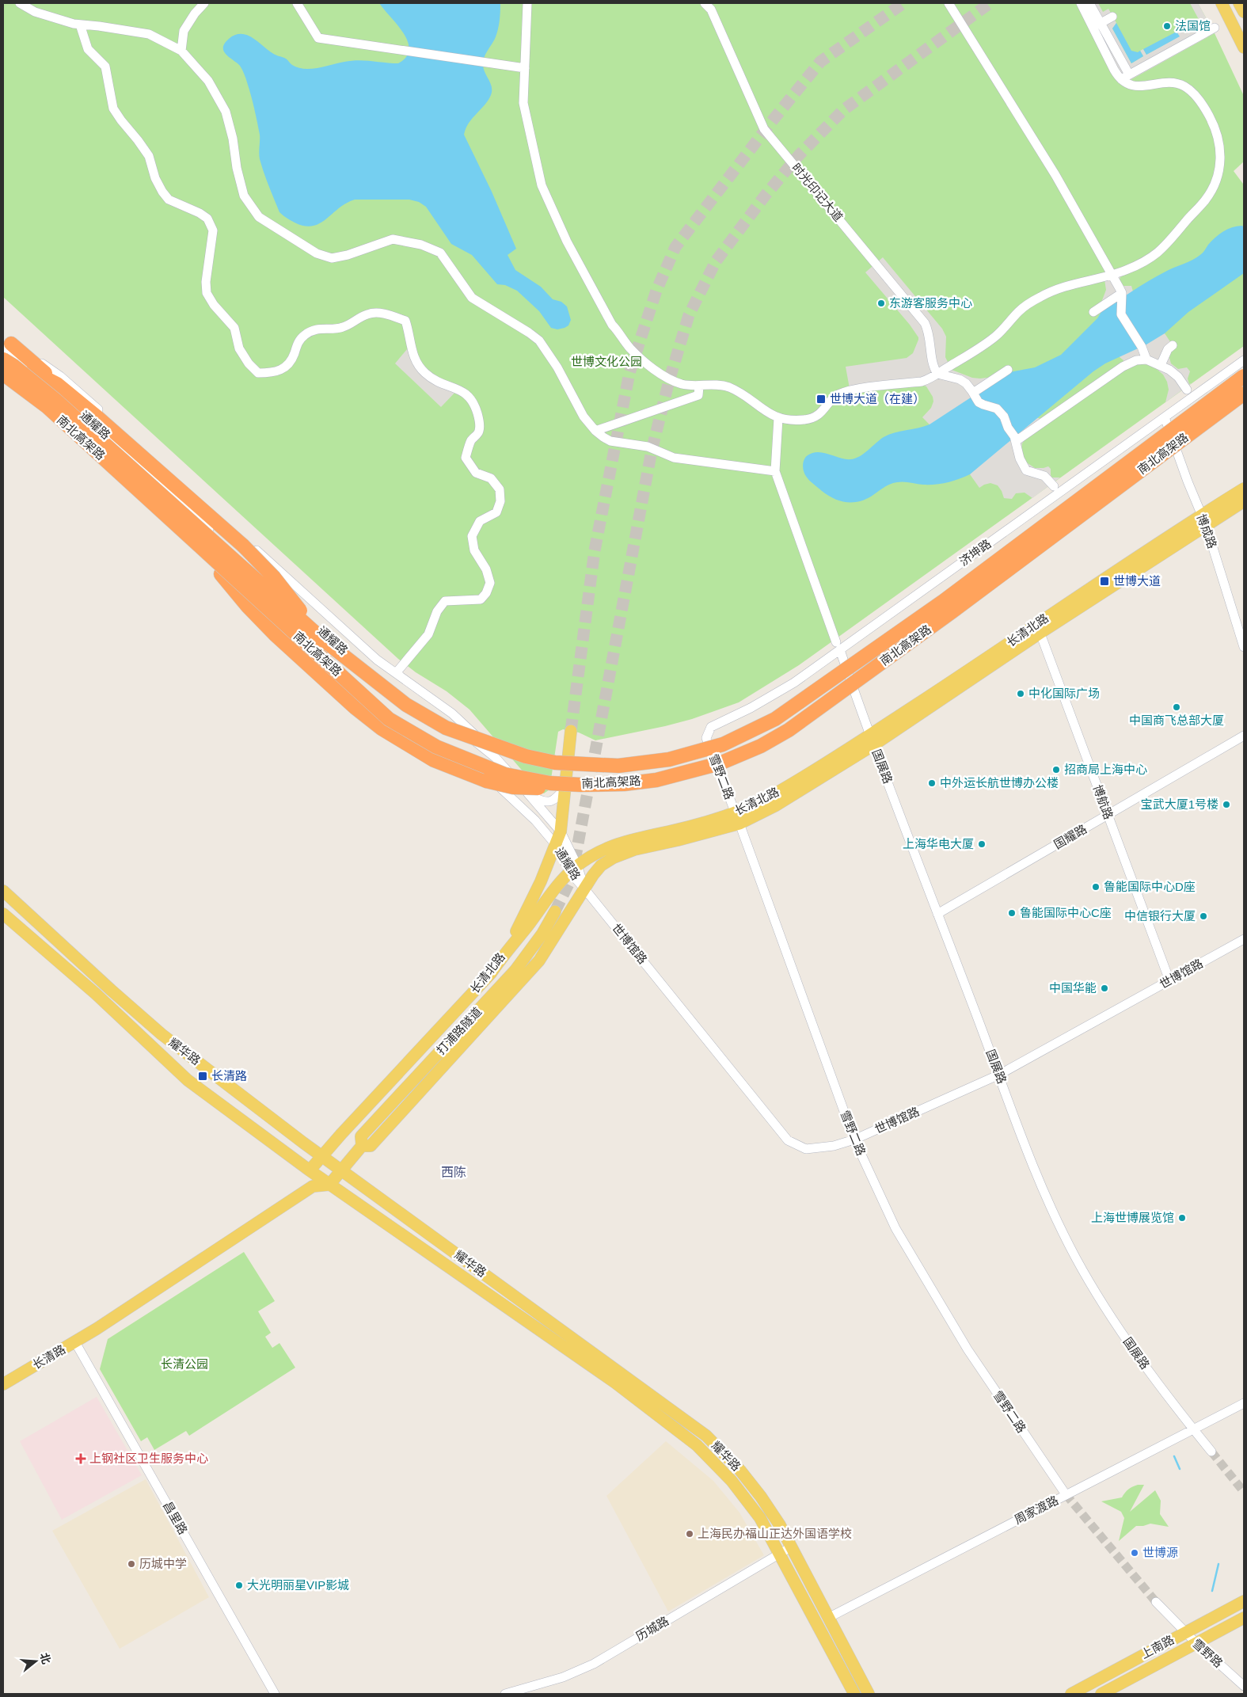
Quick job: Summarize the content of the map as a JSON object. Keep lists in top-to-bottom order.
{
  "streets": {
    "highway": ["南北高架路"],
    "main road": [
      "长清北路",
      "打浦路隧道",
      "耀华路",
      "长清路",
      "上南路"
    ],
    "street": [
      "时光印记大道",
      "通耀路",
      "博成路",
      "济坤路",
      "国展路",
      "雪野二路",
      "博航路",
      "国耀路",
      "世博馆路",
      "周家渡路",
      "昌里路",
      "历城路",
      "雪野路"
    ]
  },
  "crossings": [
    ["通耀路", "长清北路"],
    ["通耀路", "世博馆路"],
    ["博成路", "济坤路"],
    ["博成路", "长清北路"],
    ["济坤路", "国展路"],
    ["济坤路", "雪野二路"],
    ["长清北路", "国展路"],
    ["长清北路", "雪野二路"],
    ["长清北路", "博航路"],
    ["长清北路", "世博馆路"],
    ["长清北路", "打浦路隧道"],
    ["长清北路", "耀华路"],
    ["国展路", "国耀路"],
    ["国展路", "世博馆路"],
    ["国展路", "周家渡路"],
    ["雪野二路", "世博馆路"],
    ["雪野二路", "周家渡路"],
    ["博航路", "国耀路"],
    ["博航路", "世博馆路"],
    ["耀华路", "长清路"],
    ["耀华路", "周家渡路"],
    ["耀华路", "历城路"],
    ["长清路", "昌里路"],
    ["上南路", "雪野路"]
  ],
  "districts": ["西陈"],
  "parks": ["世博文化公园", "长清公园"],
  "places": {
    "other": [
      "法国馆",
      "东游客服务中心",
      "中化国际广场",
      "中国商飞总部大厦",
      "招商局上海中心",
      "中外运长航世博办公楼",
      "宝武大厦1号楼",
      "上海华电大厦",
      "鲁能国际中心D座",
      "鲁能国际中心C座",
      "中信银行大厦",
      "中国华能",
      "上海世博展览馆",
      "上海民办福山正达外国语学校",
      "世博源",
      "历城中学",
      "大光明丽星VIP影城"
    ],
    "transit": ["世博大道（在建）", "世博大道", "长清路"],
    "health": ["上钢社区卫生服务中心"]
  },
  "north": "right"
}
